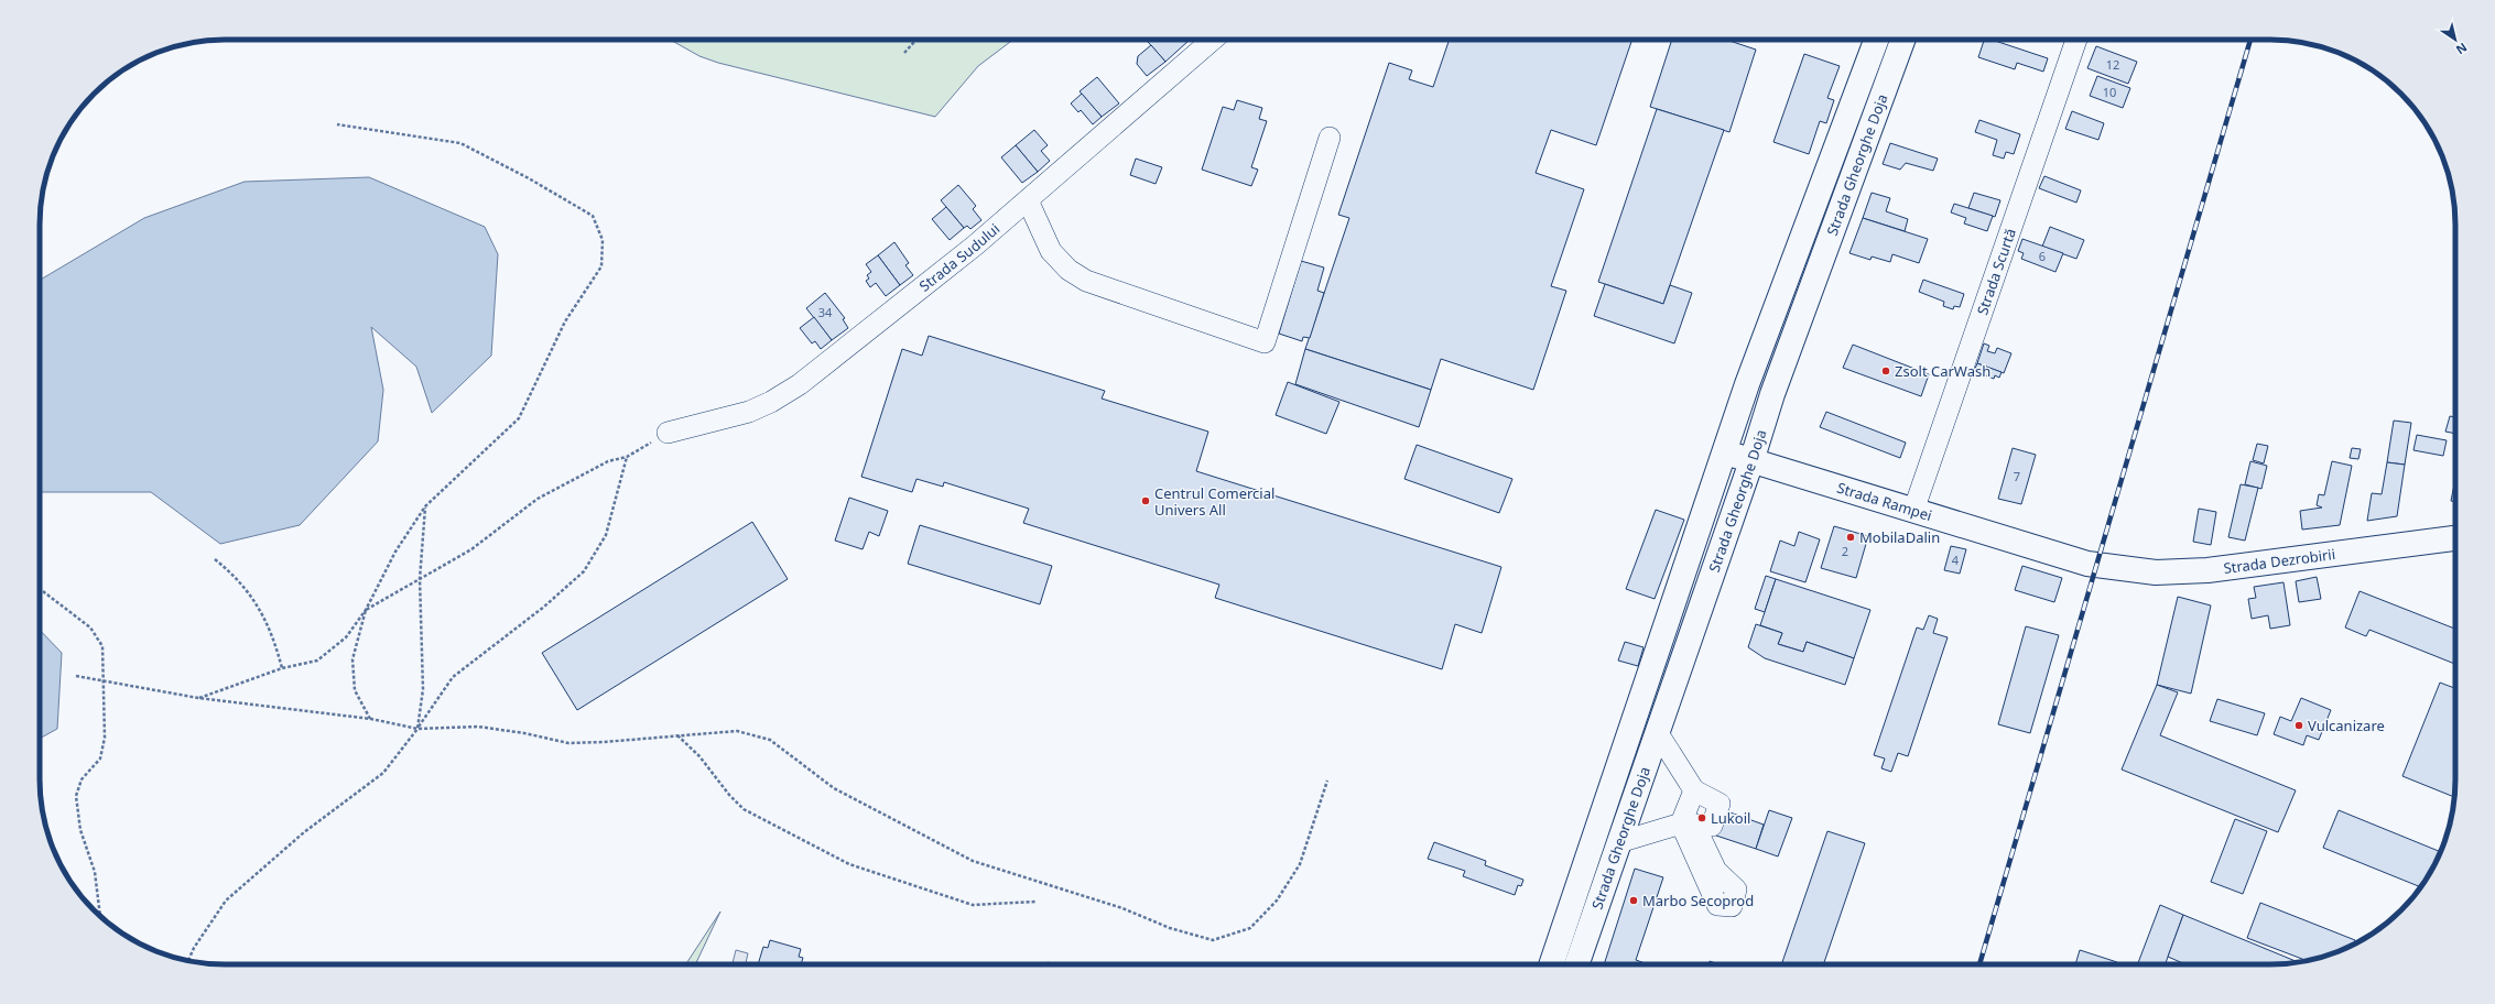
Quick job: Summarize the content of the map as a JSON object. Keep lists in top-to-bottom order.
{
  "streets": {
    "main road": ["Strada Gheorghe Doja", "Strada Rampei", "Strada Dezrobirii"],
    "street": ["Strada Sudului", "Strada Scurtă"]
  },
  "crossings": [
    ["Strada Gheorghe Doja", "Strada Rampei"],
    ["Strada Scurtă", "Strada Rampei"],
    ["Strada Rampei", "Strada Dezrobirii"]
  ],
  "places": [
    "Zsolt CarWash",
    "Centrul Comercial Univers All",
    "MobilaDalin",
    "Vulcanizare",
    "Lukoil",
    "Marbo Secoprod"
  ],
  "house_numbers": [
    "12",
    "10",
    "6",
    "34",
    "7",
    "2",
    "4"
  ],
  "north": "bottom right"
}
